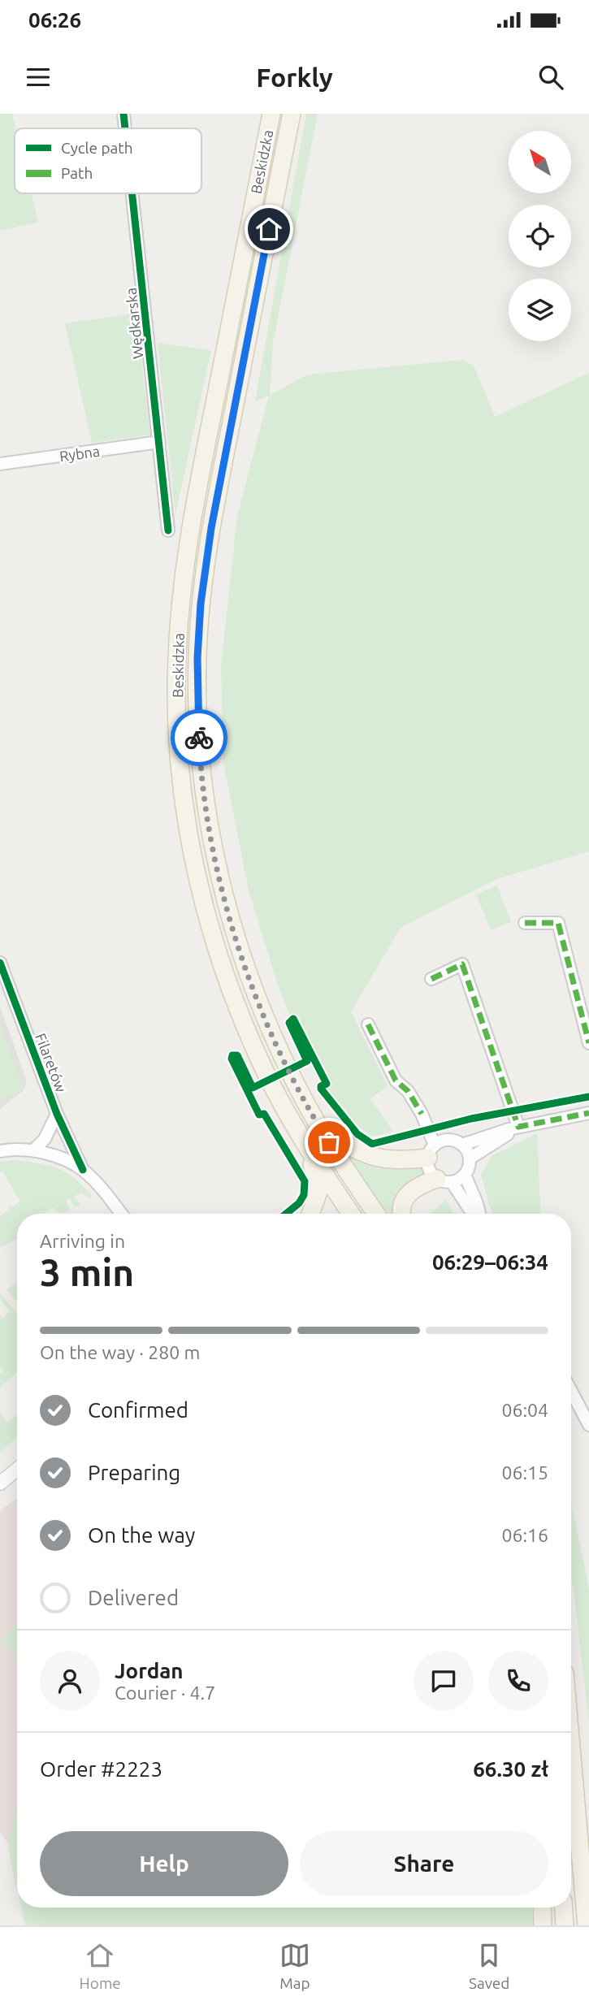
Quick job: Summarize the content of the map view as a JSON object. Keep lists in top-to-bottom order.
{
  "streets": {
    "main road": ["Beskidzka"],
    "street": ["Wędkarska", "Rybna", "Filaretów"]
  },
  "crossings": [
    ["Wędkarska", "Rybna"]
  ],
  "legend": ["Cycle path", "Path"],
  "north": "top left",
  "page": {
    "status": "06:26",
    "header": "Forkly",
    "heading": ["3 min", "Arriving in", "06:29–06:34"],
    "panel": [
      "Jordan",
      "Courier · 4.7",
      "Order #2223",
      "66.30 zł"
    ],
    "bar": "On the way · 280 m",
    "list": [
      ["Confirmed", "06:04"],
      ["Preparing", "06:15"],
      ["On the way", "06:16"],
      "Delivered"
    ],
    "buttons": ["Help", "Share"],
    "tabs": ["Home", "Map", "Saved"]
  }
}
